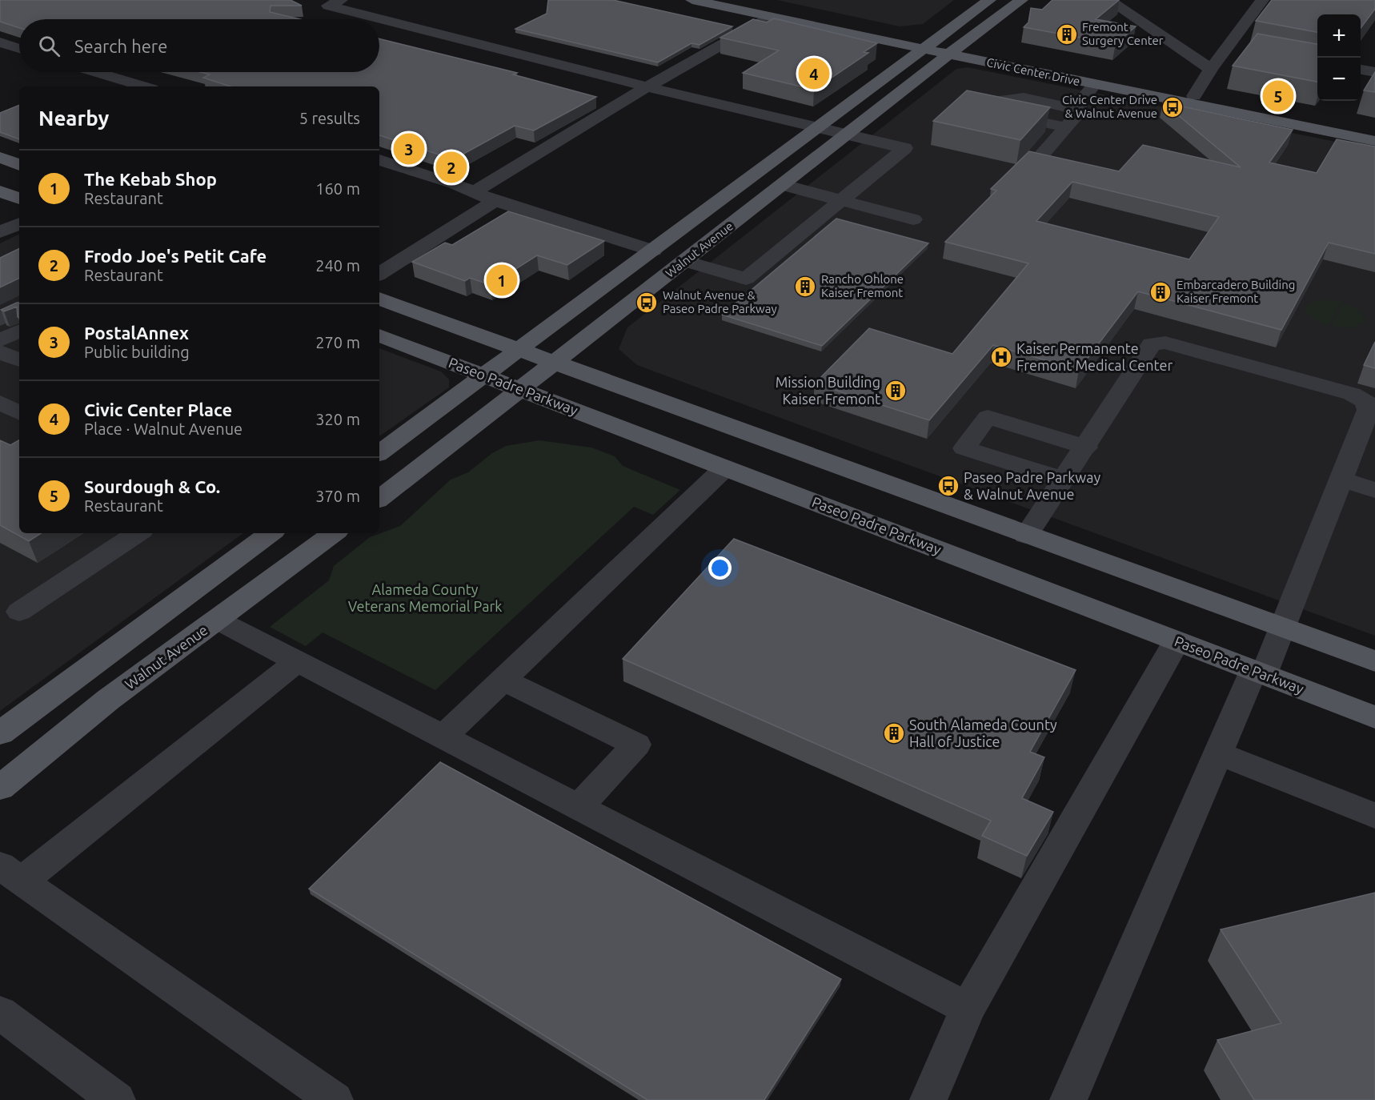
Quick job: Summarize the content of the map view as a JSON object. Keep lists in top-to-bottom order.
{
  "streets": {
    "main road": ["Civic Center Drive", "Walnut Avenue", "Paseo Padre Parkway"]
  },
  "crossings": [
    ["Civic Center Drive", "Walnut Avenue"],
    ["Walnut Avenue", "Paseo Padre Parkway"]
  ],
  "parks": ["Alameda County Veterans Memorial Park"],
  "places": {
    "building": [
      "Fremont Surgery Center",
      "Rancho Ohlone Kaiser Fremont",
      "Embarcadero Building Kaiser Fremont",
      "Mission Building Kaiser Fremont",
      "South Alameda County Hall of Justice"
    ],
    "bus stop": ["Civic Center Drive & Walnut Avenue", "Walnut Avenue & Paseo Padre Parkway", "Paseo Padre Parkway & Walnut Avenue"],
    "hospital": ["Kaiser Permanente Fremont Medical Center"]
  },
  "page": {
    "map_buttons": ["+", "−"],
    "search": "Search here",
    "pins": [
      "4",
      "5",
      "3",
      "2",
      "1"
    ],
    "heading": ["Nearby", "5 results"],
    "list": [
      {
        "mark": "1",
        "name": "The Kebab Shop",
        "note": "Restaurant",
        "value": "160 m"
      },
      {
        "mark": "2",
        "name": "Frodo Joe's Petit Cafe",
        "note": "Restaurant",
        "value": "240 m"
      },
      {
        "mark": "3",
        "name": "PostalAnnex",
        "note": "Public building",
        "value": "270 m"
      },
      {
        "mark": "4",
        "name": "Civic Center Place",
        "note": "Place · Walnut Avenue",
        "value": "320 m"
      },
      {
        "mark": "5",
        "name": "Sourdough & Co.",
        "note": "Restaurant",
        "value": "370 m"
      }
    ]
  }
}
